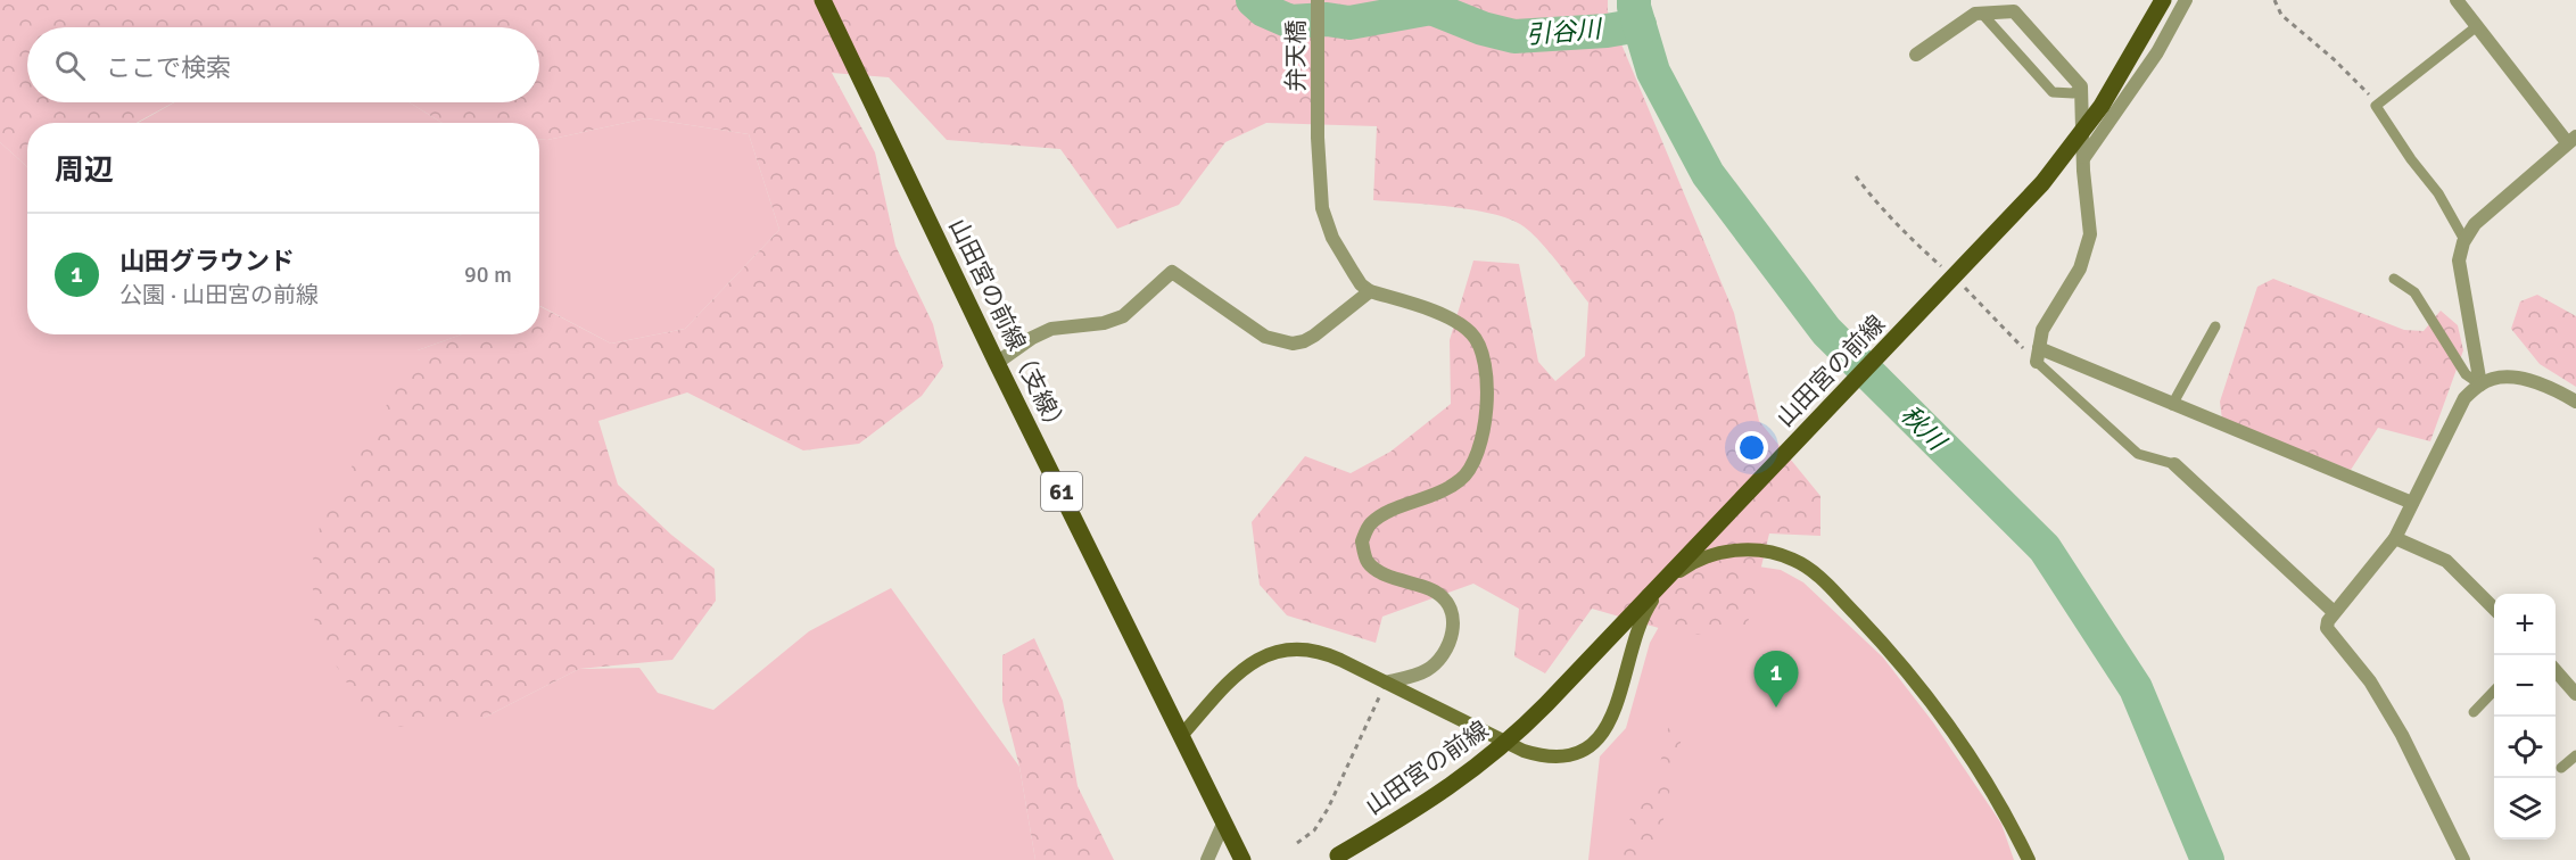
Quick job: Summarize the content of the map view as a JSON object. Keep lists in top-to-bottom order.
{
  "streets": {
    "main road": ["山田宮の前線（支線）", "山田宮の前線", "61"],
    "street": ["弁天橋"]
  },
  "water": ["引谷川", "秋川"],
  "page": {
    "search": "ここで検索",
    "heading": "周辺",
    "list": [
      {
        "mark": "1",
        "name": "山田グラウンド",
        "note": "公園 · 山田宮の前線",
        "value": "90 m"
      }
    ],
    "map_buttons": ["+", "−"],
    "pins": "1"
  }
}
